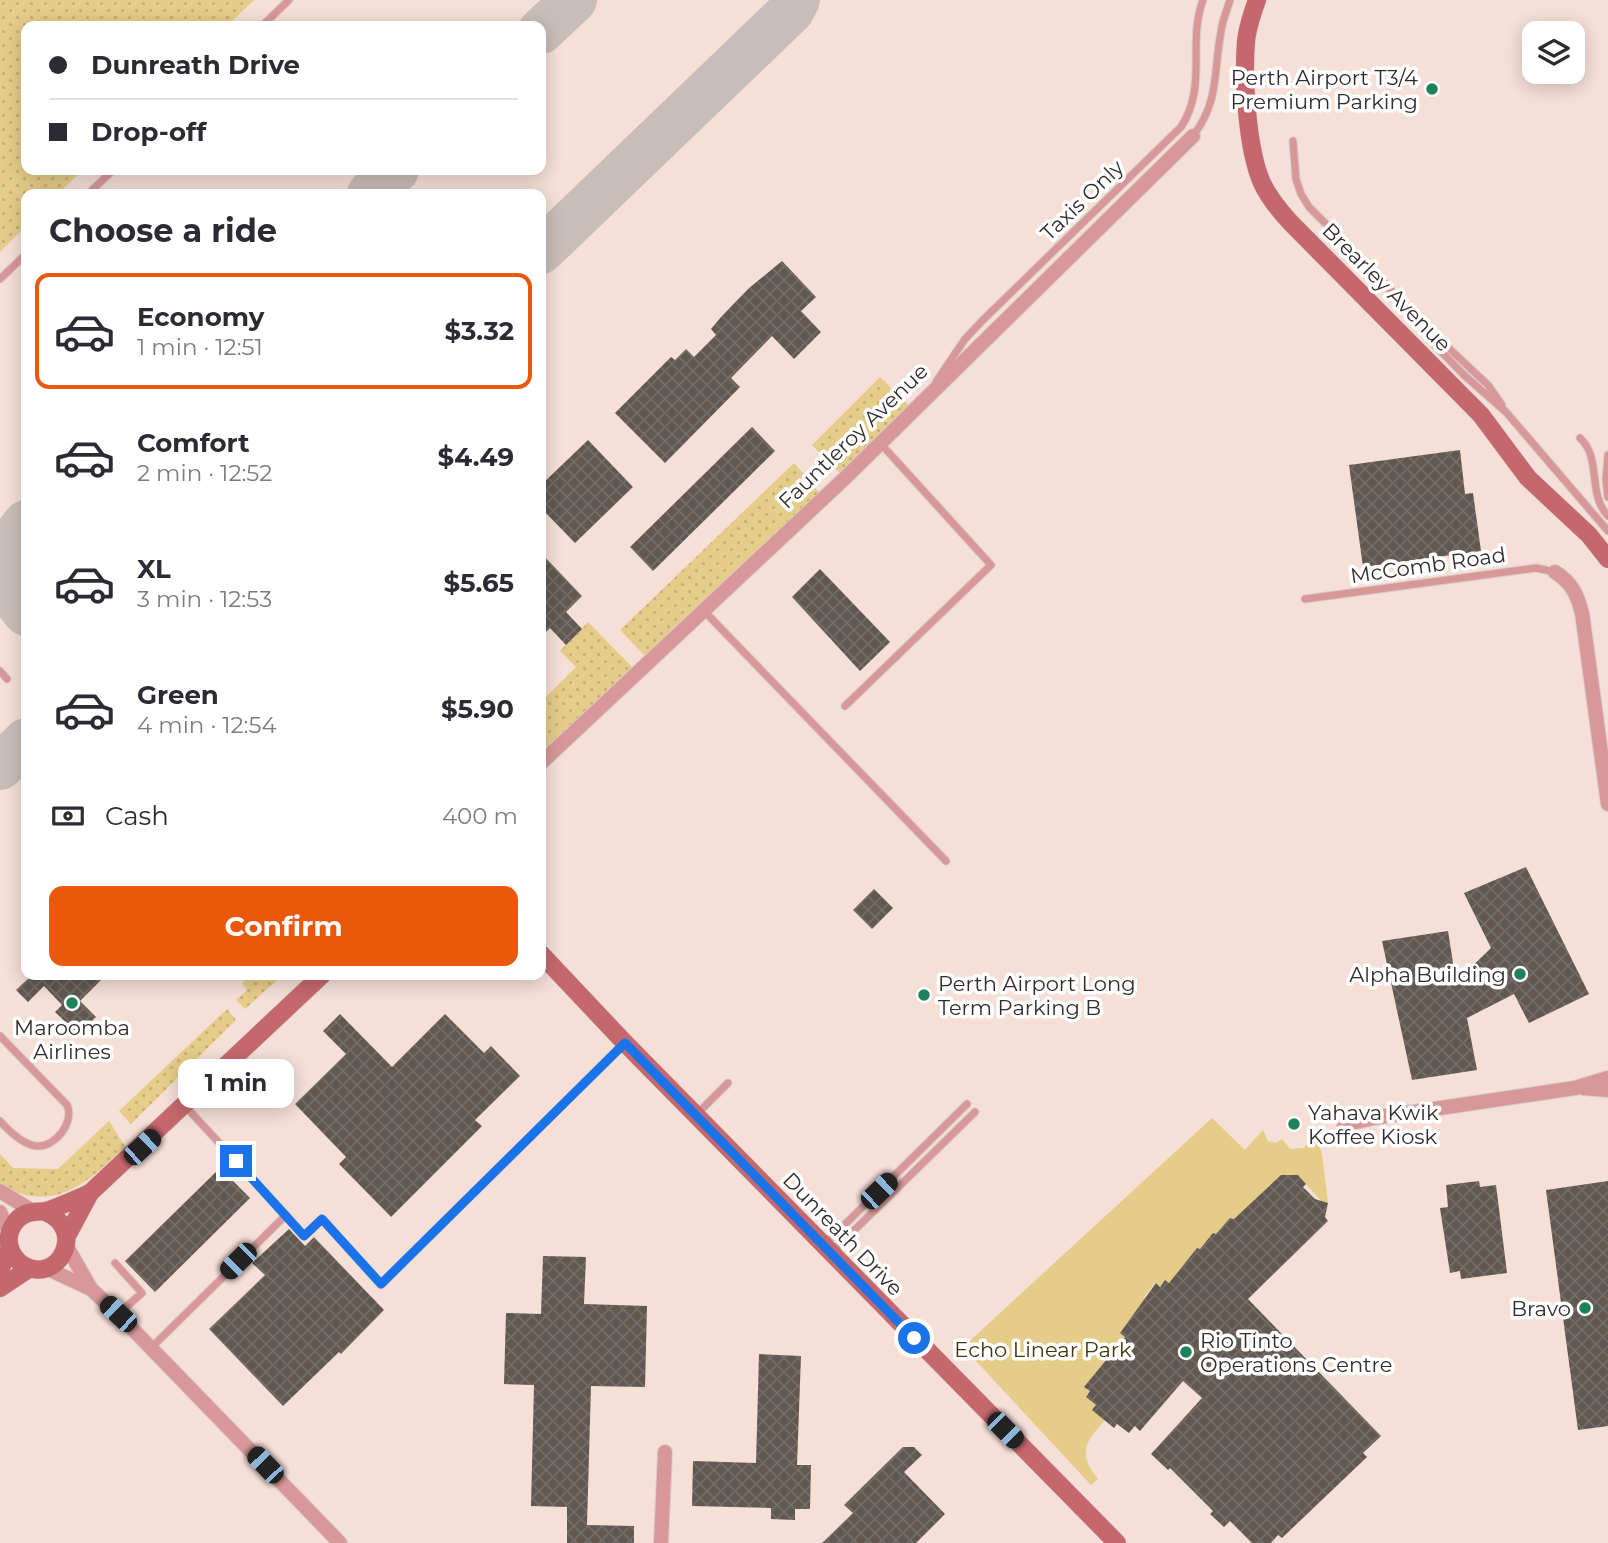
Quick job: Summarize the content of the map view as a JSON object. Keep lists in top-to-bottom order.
{
  "streets": {
    "main road": ["Brearley Avenue", "Dunreath Drive"],
    "street": ["Fauntleroy Avenue"],
    "lane": ["Taxis Only", "McComb Road"]
  },
  "crossings": [
    ["Taxis Only", "Fauntleroy Avenue"]
  ],
  "parks": ["Echo Linear Park"],
  "places": [
    "Perth Airport T3/4 Premium Parking",
    "Alpha Building",
    "Perth Airport Long Term Parking B",
    "Maroomba Airlines",
    "Yahava Kwik Koffee Kiosk",
    "Bravo",
    "Rio Tinto Operations Centre"
  ],
  "page": {
    "banner": ["Dunreath Drive", "Drop-off"],
    "heading": "Choose a ride",
    "list": [
      {
        "name": "Economy",
        "note": "1 min · 12:51",
        "value": "$3.32"
      },
      {
        "name": "Comfort",
        "note": "2 min · 12:52",
        "value": "$4.49"
      },
      {
        "name": "XL",
        "note": "3 min · 12:53",
        "value": "$5.65"
      },
      {
        "name": "Green",
        "note": "4 min · 12:54",
        "value": "$5.90"
      }
    ],
    "pay": ["Cash", "400 m"],
    "buttons": "Confirm",
    "bubble": "1 min"
  }
}
